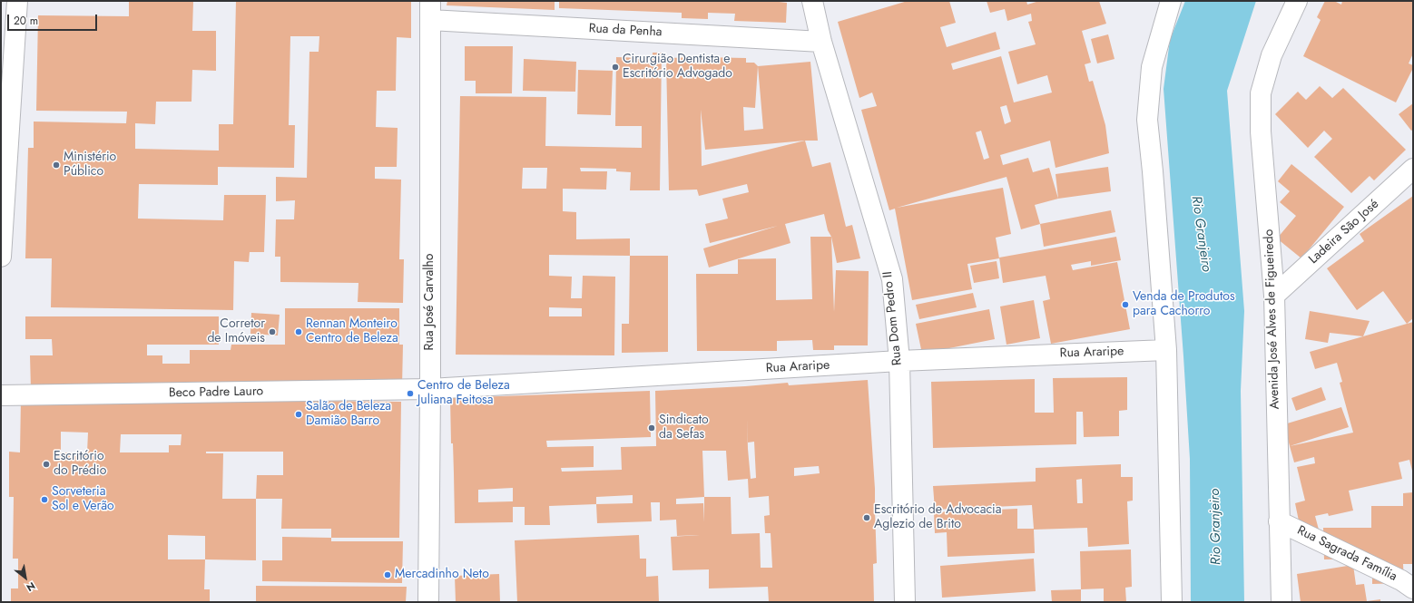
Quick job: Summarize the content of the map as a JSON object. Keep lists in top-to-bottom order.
{
  "streets": {
    "street": [
      "Rua da Penha",
      "Ladeira São José",
      "Rua José Carvalho",
      "Rua Dom Pedro II",
      "Avenida José Alves de Figueiredo",
      "Rua Araripe",
      "Beco Padre Lauro",
      "Rua Sagrada Família"
    ]
  },
  "crossings": [
    ["Rua da Penha", "Rua José Carvalho"],
    ["Rua da Penha", "Rua Dom Pedro II"],
    ["Ladeira São José", "Avenida José Alves de Figueiredo"],
    ["Rua José Carvalho", "Rua Araripe"],
    ["Rua José Carvalho", "Beco Padre Lauro"],
    ["Rua Dom Pedro II", "Rua Araripe"],
    ["Avenida José Alves de Figueiredo", "Rua Sagrada Família"],
    ["Rua Araripe", "Beco Padre Lauro"]
  ],
  "water": ["Rio Granjeiro"],
  "places": [
    "Cirurgião Dentista e Escritório Advogado",
    "Ministério Público",
    "Venda de Produtos para Cachorro",
    "Corretor de Imóveis",
    "Rennan Monteiro Centro de Beleza",
    "Centro de Beleza Juliana Feitosa",
    "Salão de Beleza Damião Barro",
    "Sindicato da Sefas",
    "Escritório do Prédio",
    "Sorveteria Sol e Verão",
    "Escritório de Advocacia Aglezio de Brito",
    "Mercadinho Neto"
  ],
  "scale_bar": "20 m",
  "north": "bottom right"
}
